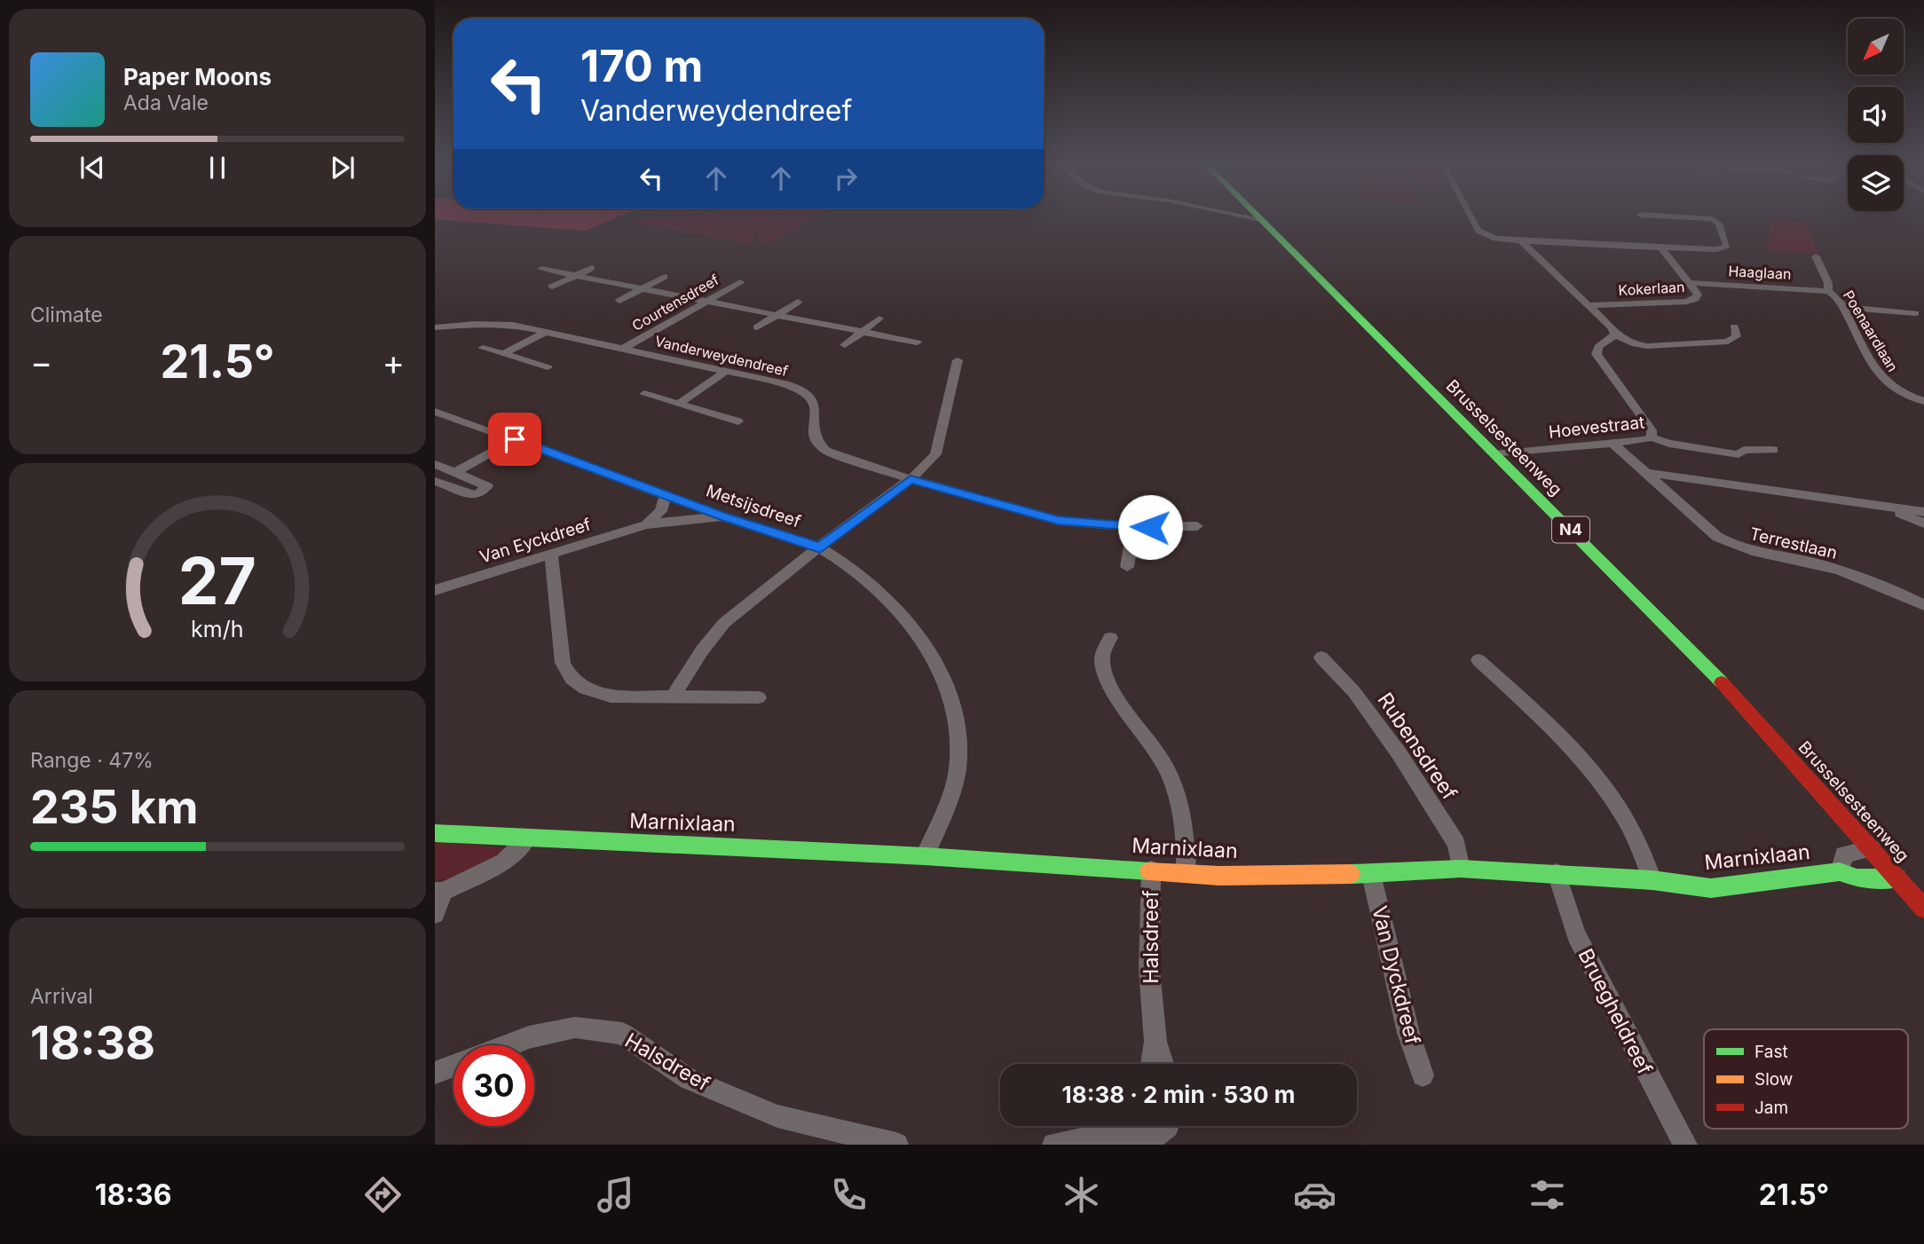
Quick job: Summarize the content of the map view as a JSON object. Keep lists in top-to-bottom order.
{
  "streets": {
    "main road": ["Brusselsesteenweg", "N4", "Marnixlaan"],
    "street": [
      "Haaglaan",
      "Kokerlaan",
      "Courtensdreef",
      "Poenaardlaan",
      "Vanderweydendreef",
      "Hoevestraat",
      "Metsijsdreef",
      "Van Eyckdreef",
      "Terrestlaan",
      "Rubensdreef",
      "Halsdreef",
      "Van Dyckdreef",
      "Bruegheldreef"
    ]
  },
  "crossings": [
    ["Haaglaan", "Kokerlaan"],
    ["Haaglaan", "Poenaardlaan"],
    ["Courtensdreef", "Vanderweydendreef"],
    ["Hoevestraat", "Brusselsesteenweg"],
    ["Hoevestraat", "Terrestlaan"],
    ["Brusselsesteenweg", "Marnixlaan"],
    ["Metsijsdreef", "Van Eyckdreef"],
    ["Metsijsdreef", "Marnixlaan"],
    ["Rubensdreef", "Marnixlaan"],
    ["Marnixlaan", "Halsdreef"],
    ["Marnixlaan", "Van Dyckdreef"],
    ["Marnixlaan", "Bruegheldreef"]
  ],
  "legend": ["Fast", "Slow", "Jam"],
  "north": "bottom left",
  "page": {
    "turn": ["170 m", "Vanderweydendreef"],
    "song": ["Paper Moons", "Ada Vale"],
    "tile": [
      "Climate",
      ["Range · 47%", "235 km"],
      ["Arrival", "18:38"]
    ],
    "heat": ["−", "21.5°", "+"],
    "limit": "30",
    "trip": "18:38 · 2 min · 530 m",
    "tabs": ["18:36", "21.5°"],
    "gauge": ["27", "km/h"]
  }
}
